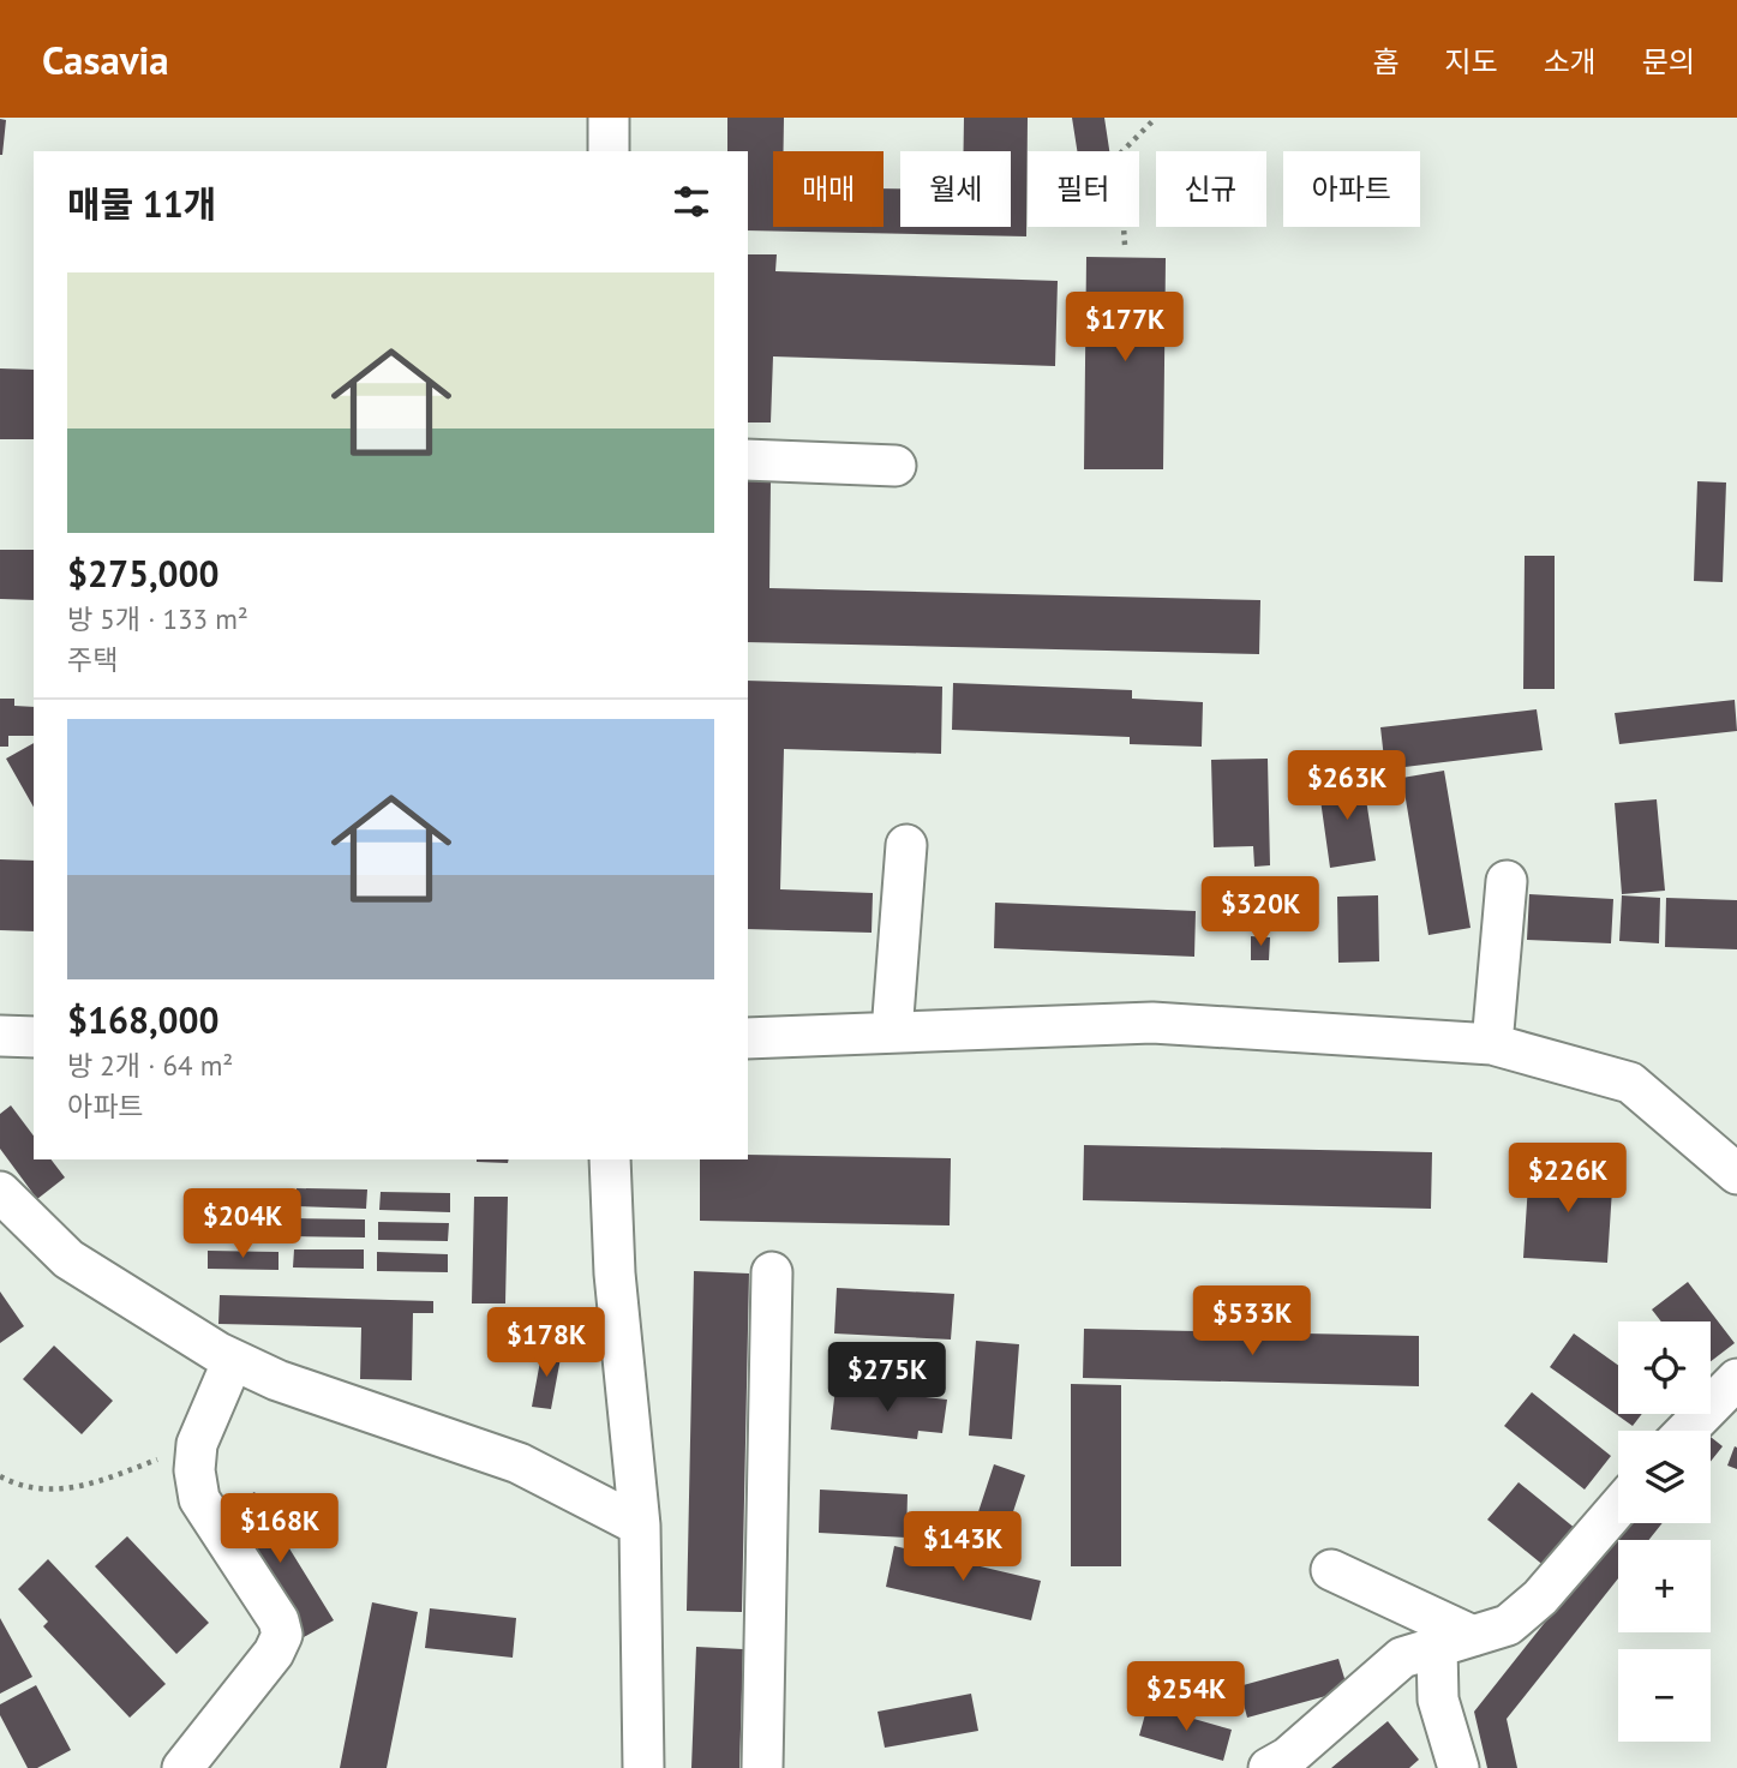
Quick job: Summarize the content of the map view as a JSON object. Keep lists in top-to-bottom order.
{
  "page": {
    "header": "Casavia",
    "nav": [
      "홈",
      "지도",
      "소개",
      "문의"
    ],
    "chip": [
      "매매",
      "월세",
      "필터",
      "신규",
      "아파트"
    ],
    "heading": "매물 11개",
    "list": [
      {
        "name": "$275,000",
        "note": "방 5개 · 133 m² · 주택"
      },
      {
        "name": "$168,000",
        "note": "방 2개 · 64 m² · 아파트"
      }
    ],
    "price": [
      "$177K",
      "$263K",
      "$320K",
      "$226K",
      "$204K",
      "$533K",
      "$178K",
      "$275K",
      "$168K",
      "$143K",
      "$254K"
    ],
    "map_buttons": ["+", "−"]
  }
}
